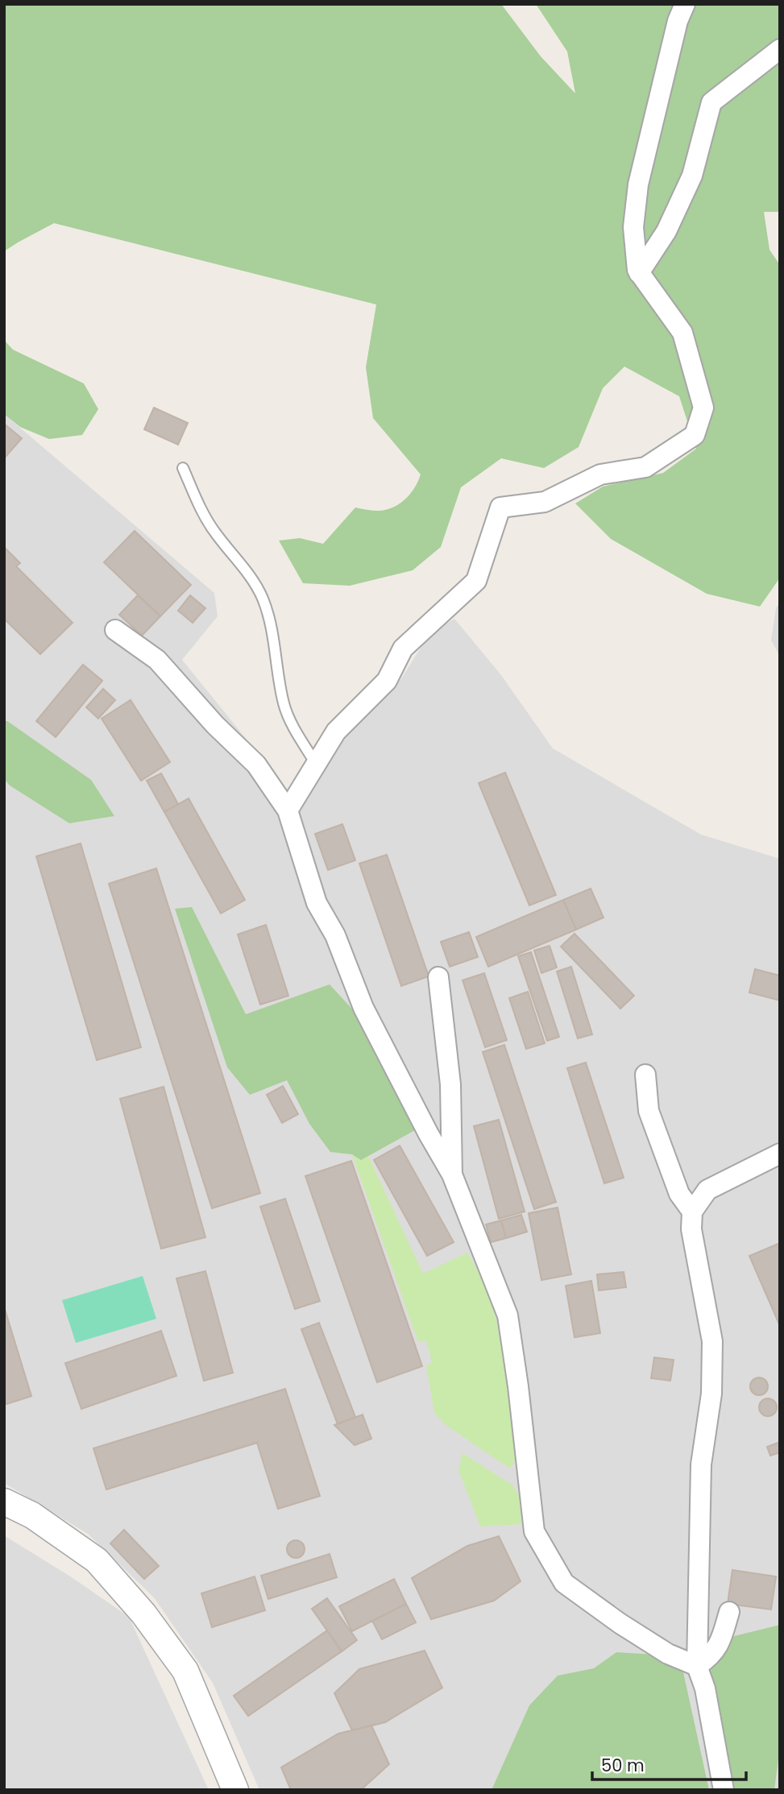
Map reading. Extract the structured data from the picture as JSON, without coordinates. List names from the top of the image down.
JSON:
{
  "scale_bar": "50 m"
}
